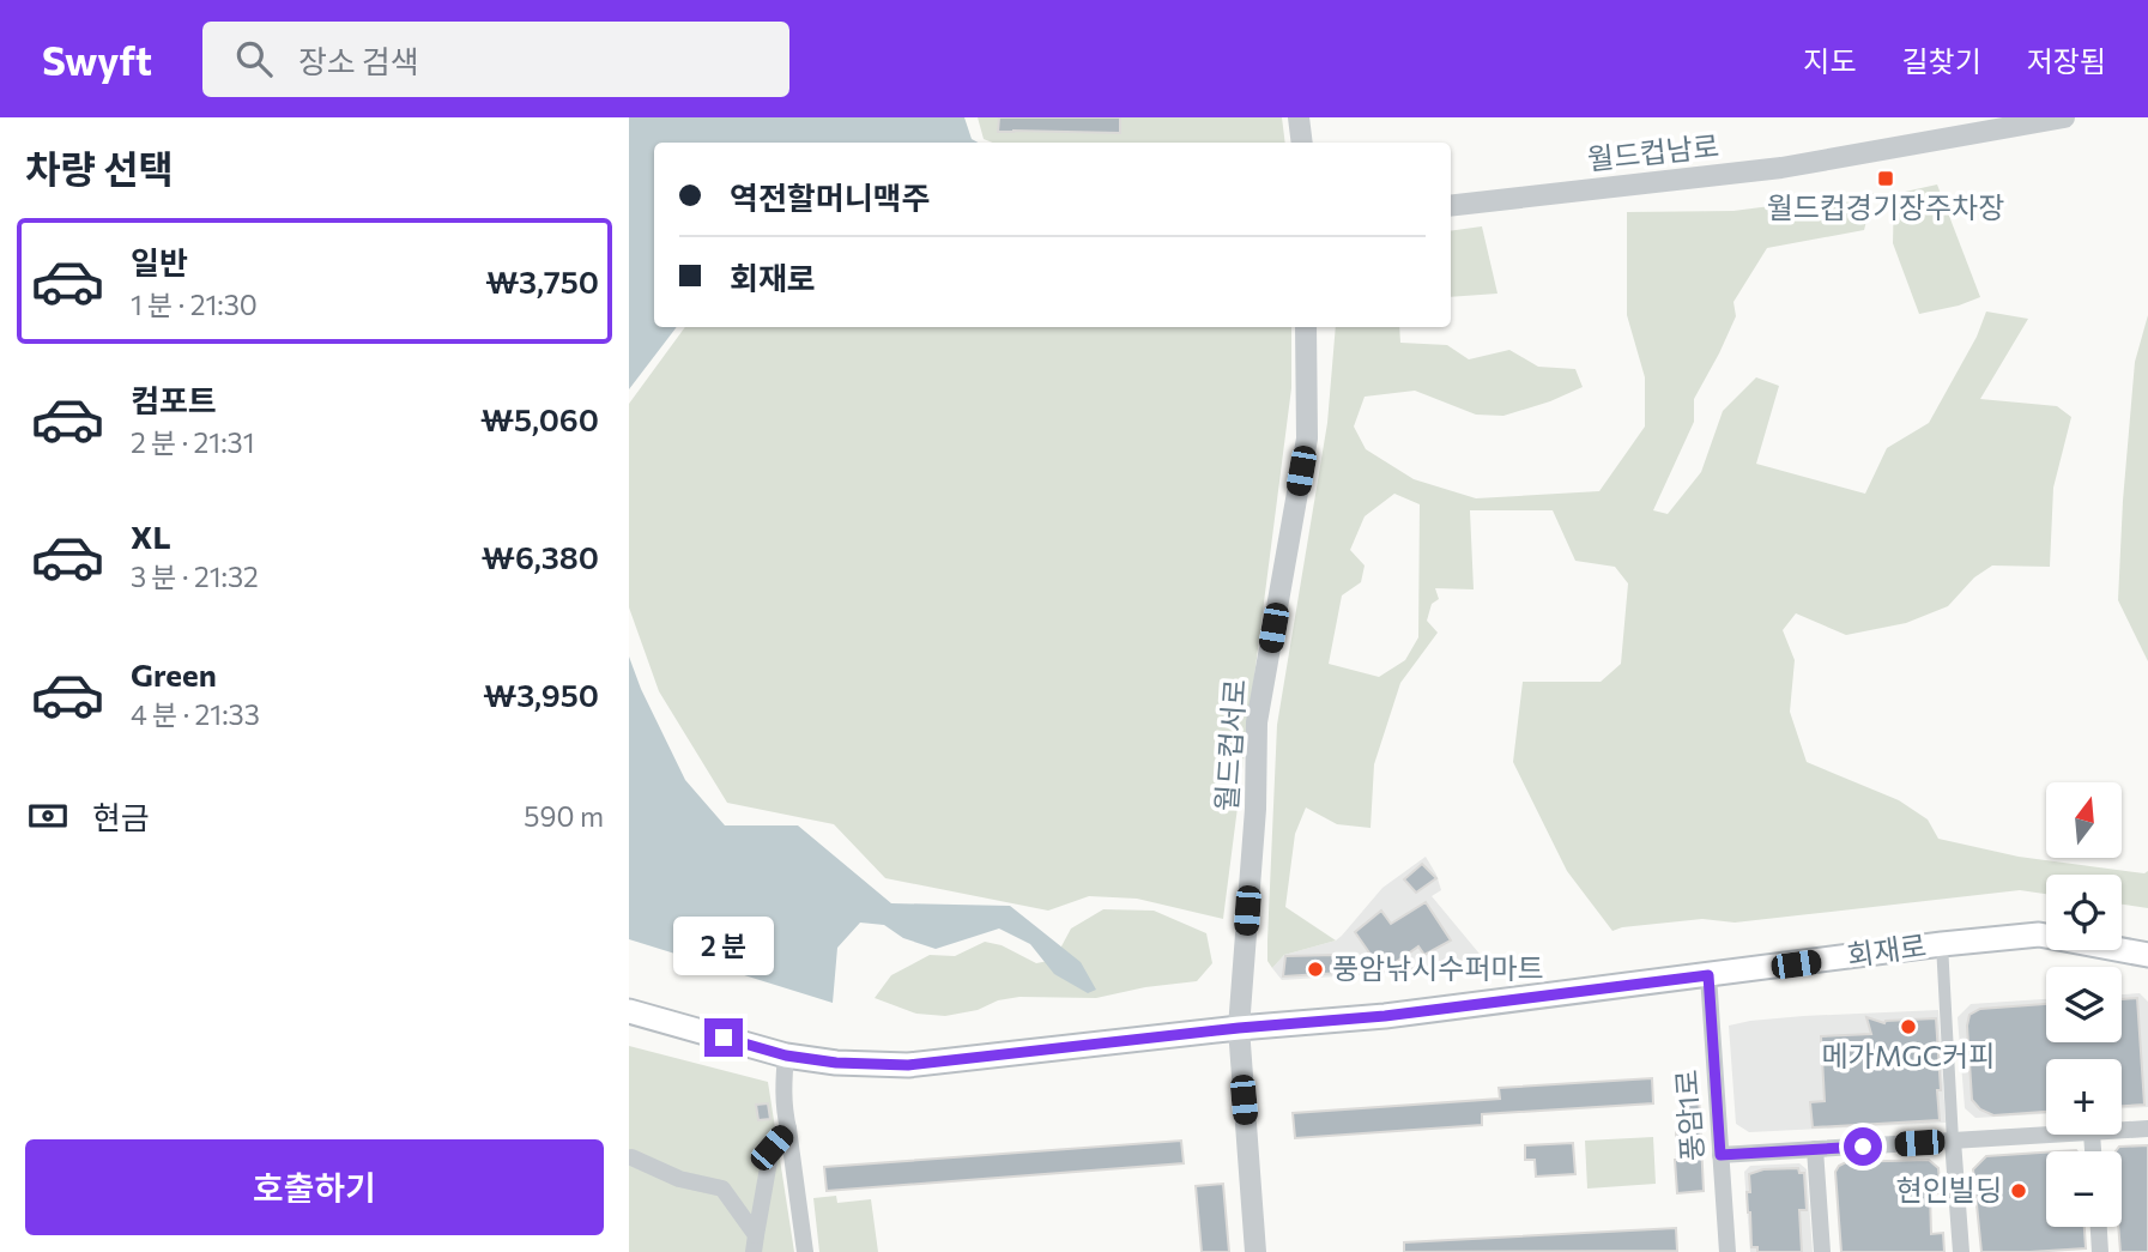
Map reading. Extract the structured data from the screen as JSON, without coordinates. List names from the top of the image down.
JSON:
{
  "streets": {
    "main road": ["회재로"],
    "street": ["월드컵남로", "월드컵서로", "풍암1로"]
  },
  "crossings": [
    ["월드컵서로", "회재로"],
    ["회재로", "풍암1로"]
  ],
  "places": {
    "transit": ["월드컵경기장주차장"],
    "other": ["풍암낚시수퍼마트", "메가MGC커피", "현인빌딩"]
  },
  "north": "top",
  "page": {
    "header": "Swyft",
    "search": "장소 검색",
    "nav": ["지도", "길찾기", "저장됨"],
    "heading": "차량 선택",
    "banner": ["역전할머니맥주", "회재로"],
    "list": [
      {
        "name": "일반",
        "note": "1 분 · 21:30",
        "value": "₩3,750"
      },
      {
        "name": "컴포트",
        "note": "2 분 · 21:31",
        "value": "₩5,060"
      },
      {
        "name": "XL",
        "note": "3 분 · 21:32",
        "value": "₩6,380"
      },
      {
        "name": "Green",
        "note": "4 분 · 21:33",
        "value": "₩3,950"
      }
    ],
    "pay": ["현금", "590 m"],
    "map_buttons": ["+", "−"],
    "bubble": "2 분",
    "buttons": "호출하기"
  }
}
